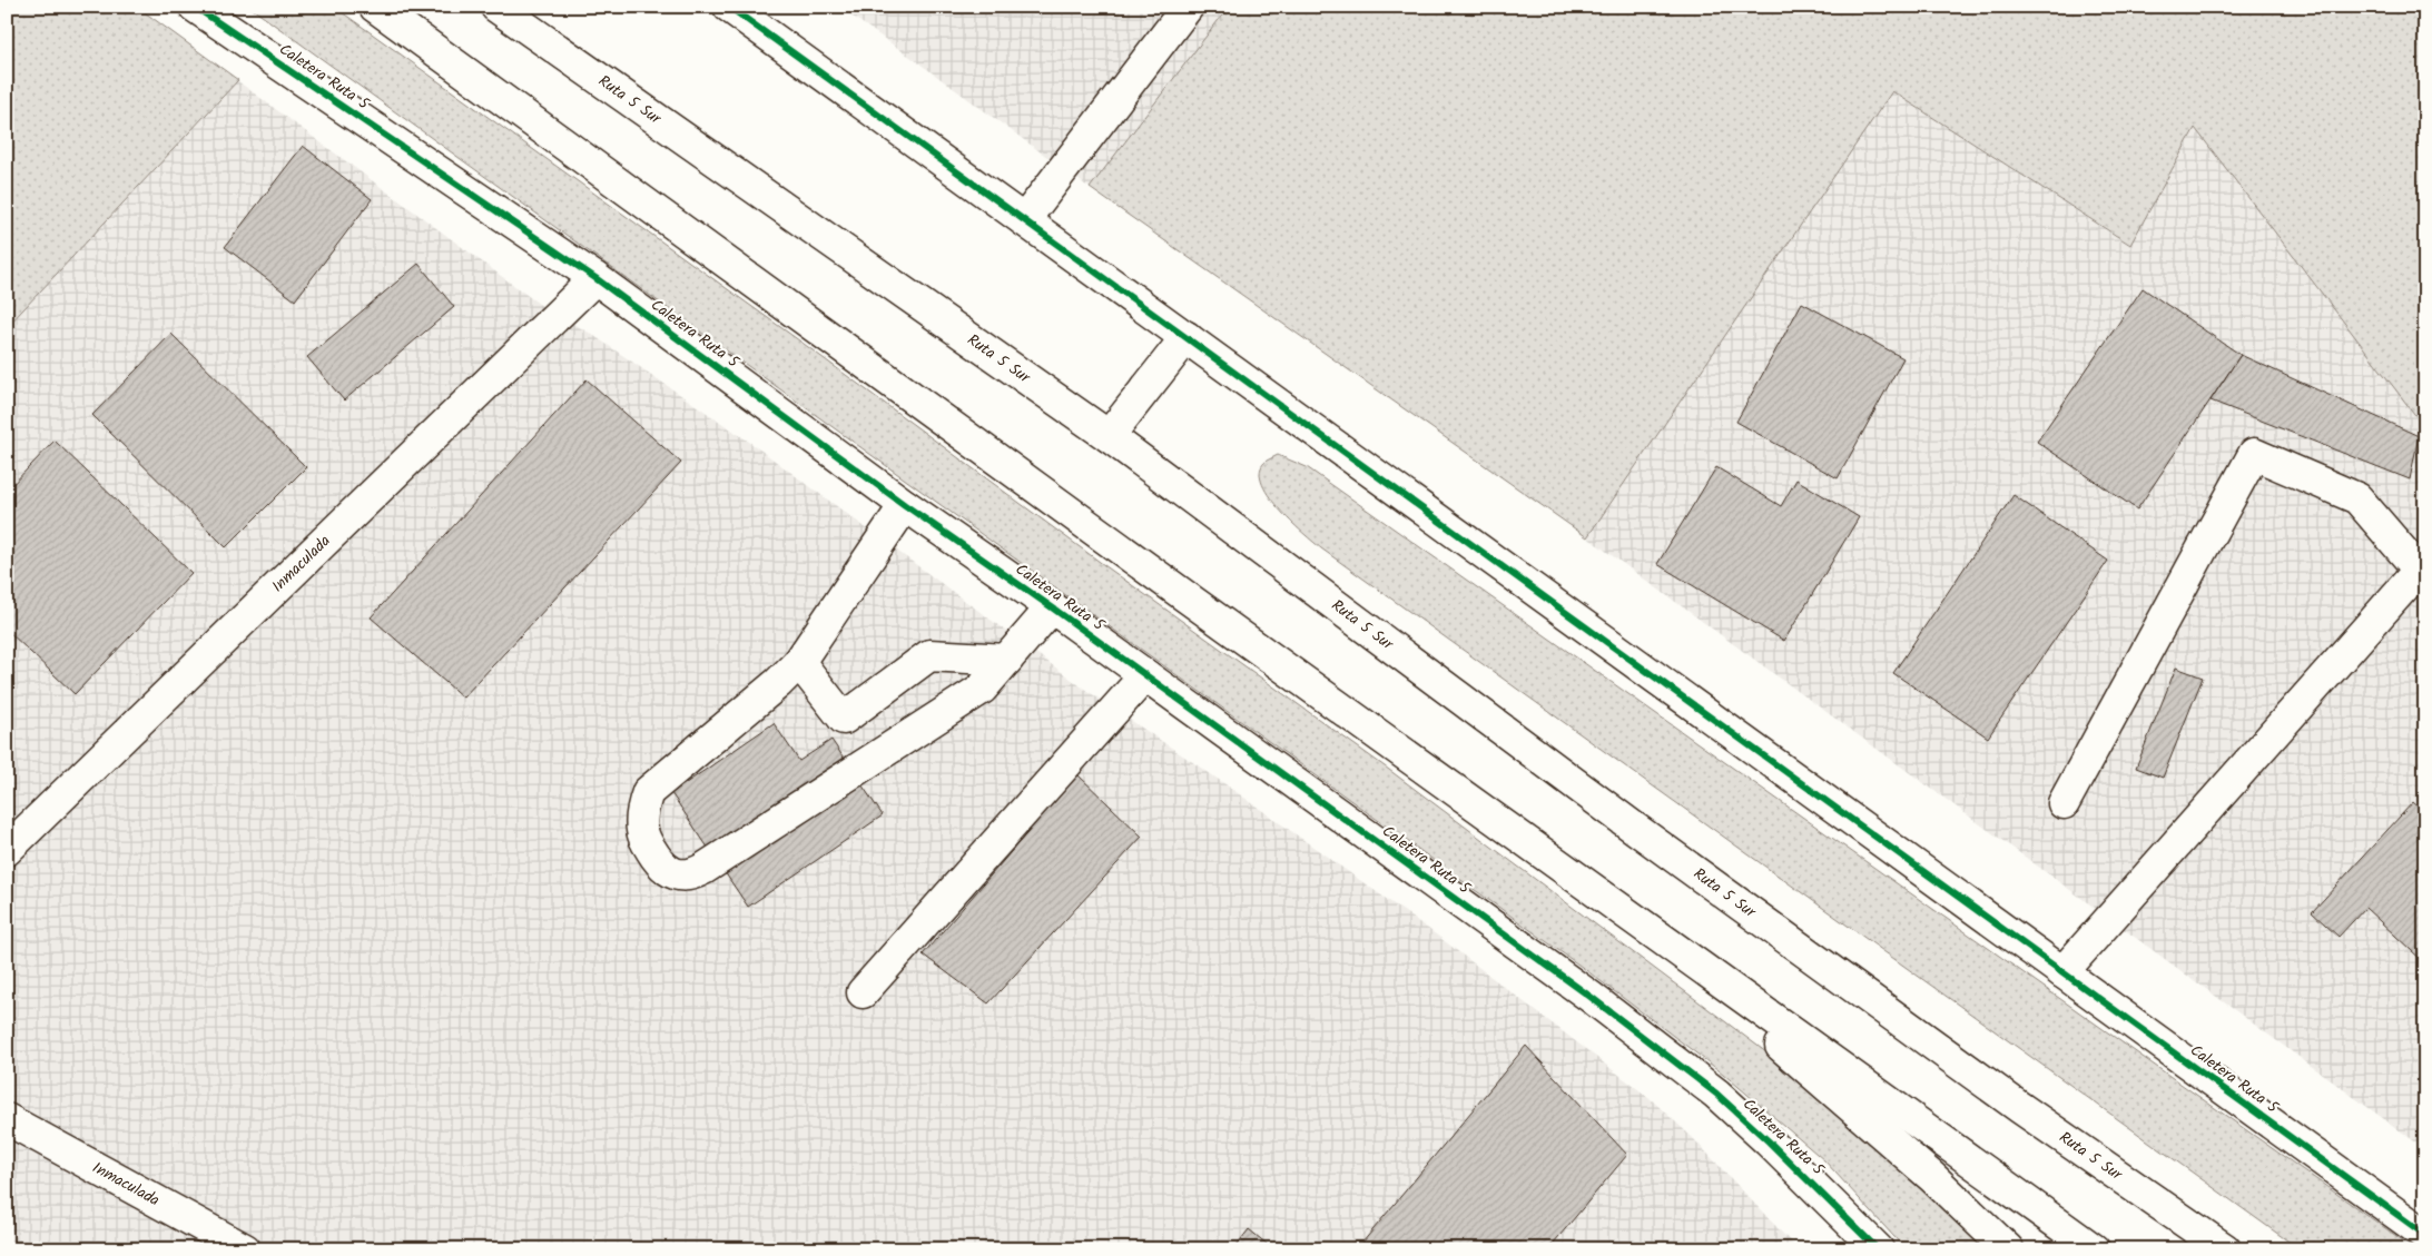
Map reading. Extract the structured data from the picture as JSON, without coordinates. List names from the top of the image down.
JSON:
{
  "streets": {
    "main road": ["Caletera Ruta 5", "Ruta 5 Sur", "Inmaculada"]
  },
  "crossings": [
    ["Caletera Ruta 5", "Inmaculada"]
  ]
}
